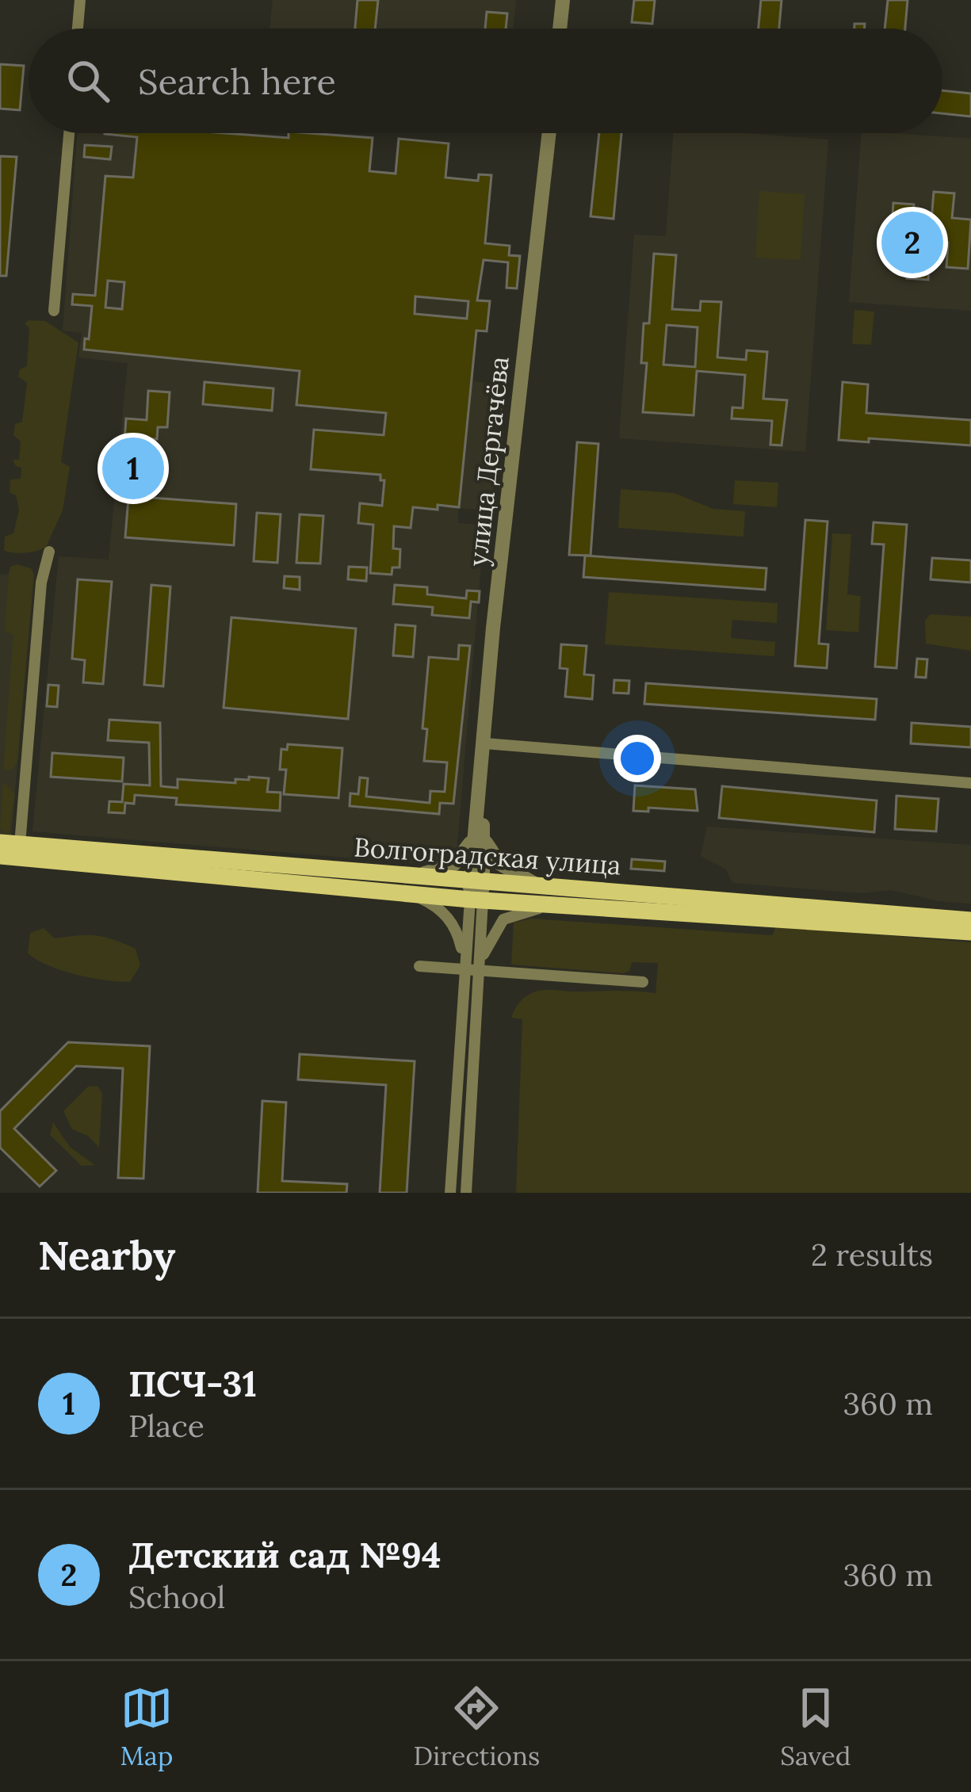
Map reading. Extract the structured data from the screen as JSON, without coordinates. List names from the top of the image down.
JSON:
{
  "streets": {
    "main road": ["Волгоградская улица"],
    "street": ["улица Дергачёва"]
  },
  "crossings": [
    ["улица Дергачёва", "Волгоградская улица"]
  ],
  "page": {
    "search": "Search here",
    "pins": ["2", "1"],
    "heading": ["Nearby", "2 results"],
    "list": [
      {
        "mark": "1",
        "name": "ПСЧ-31",
        "note": "Place",
        "value": "360 m"
      },
      {
        "mark": "2",
        "name": "Детский сад №94",
        "note": "School",
        "value": "360 m"
      }
    ],
    "nav": ["Map", "Directions", "Saved"]
  }
}
